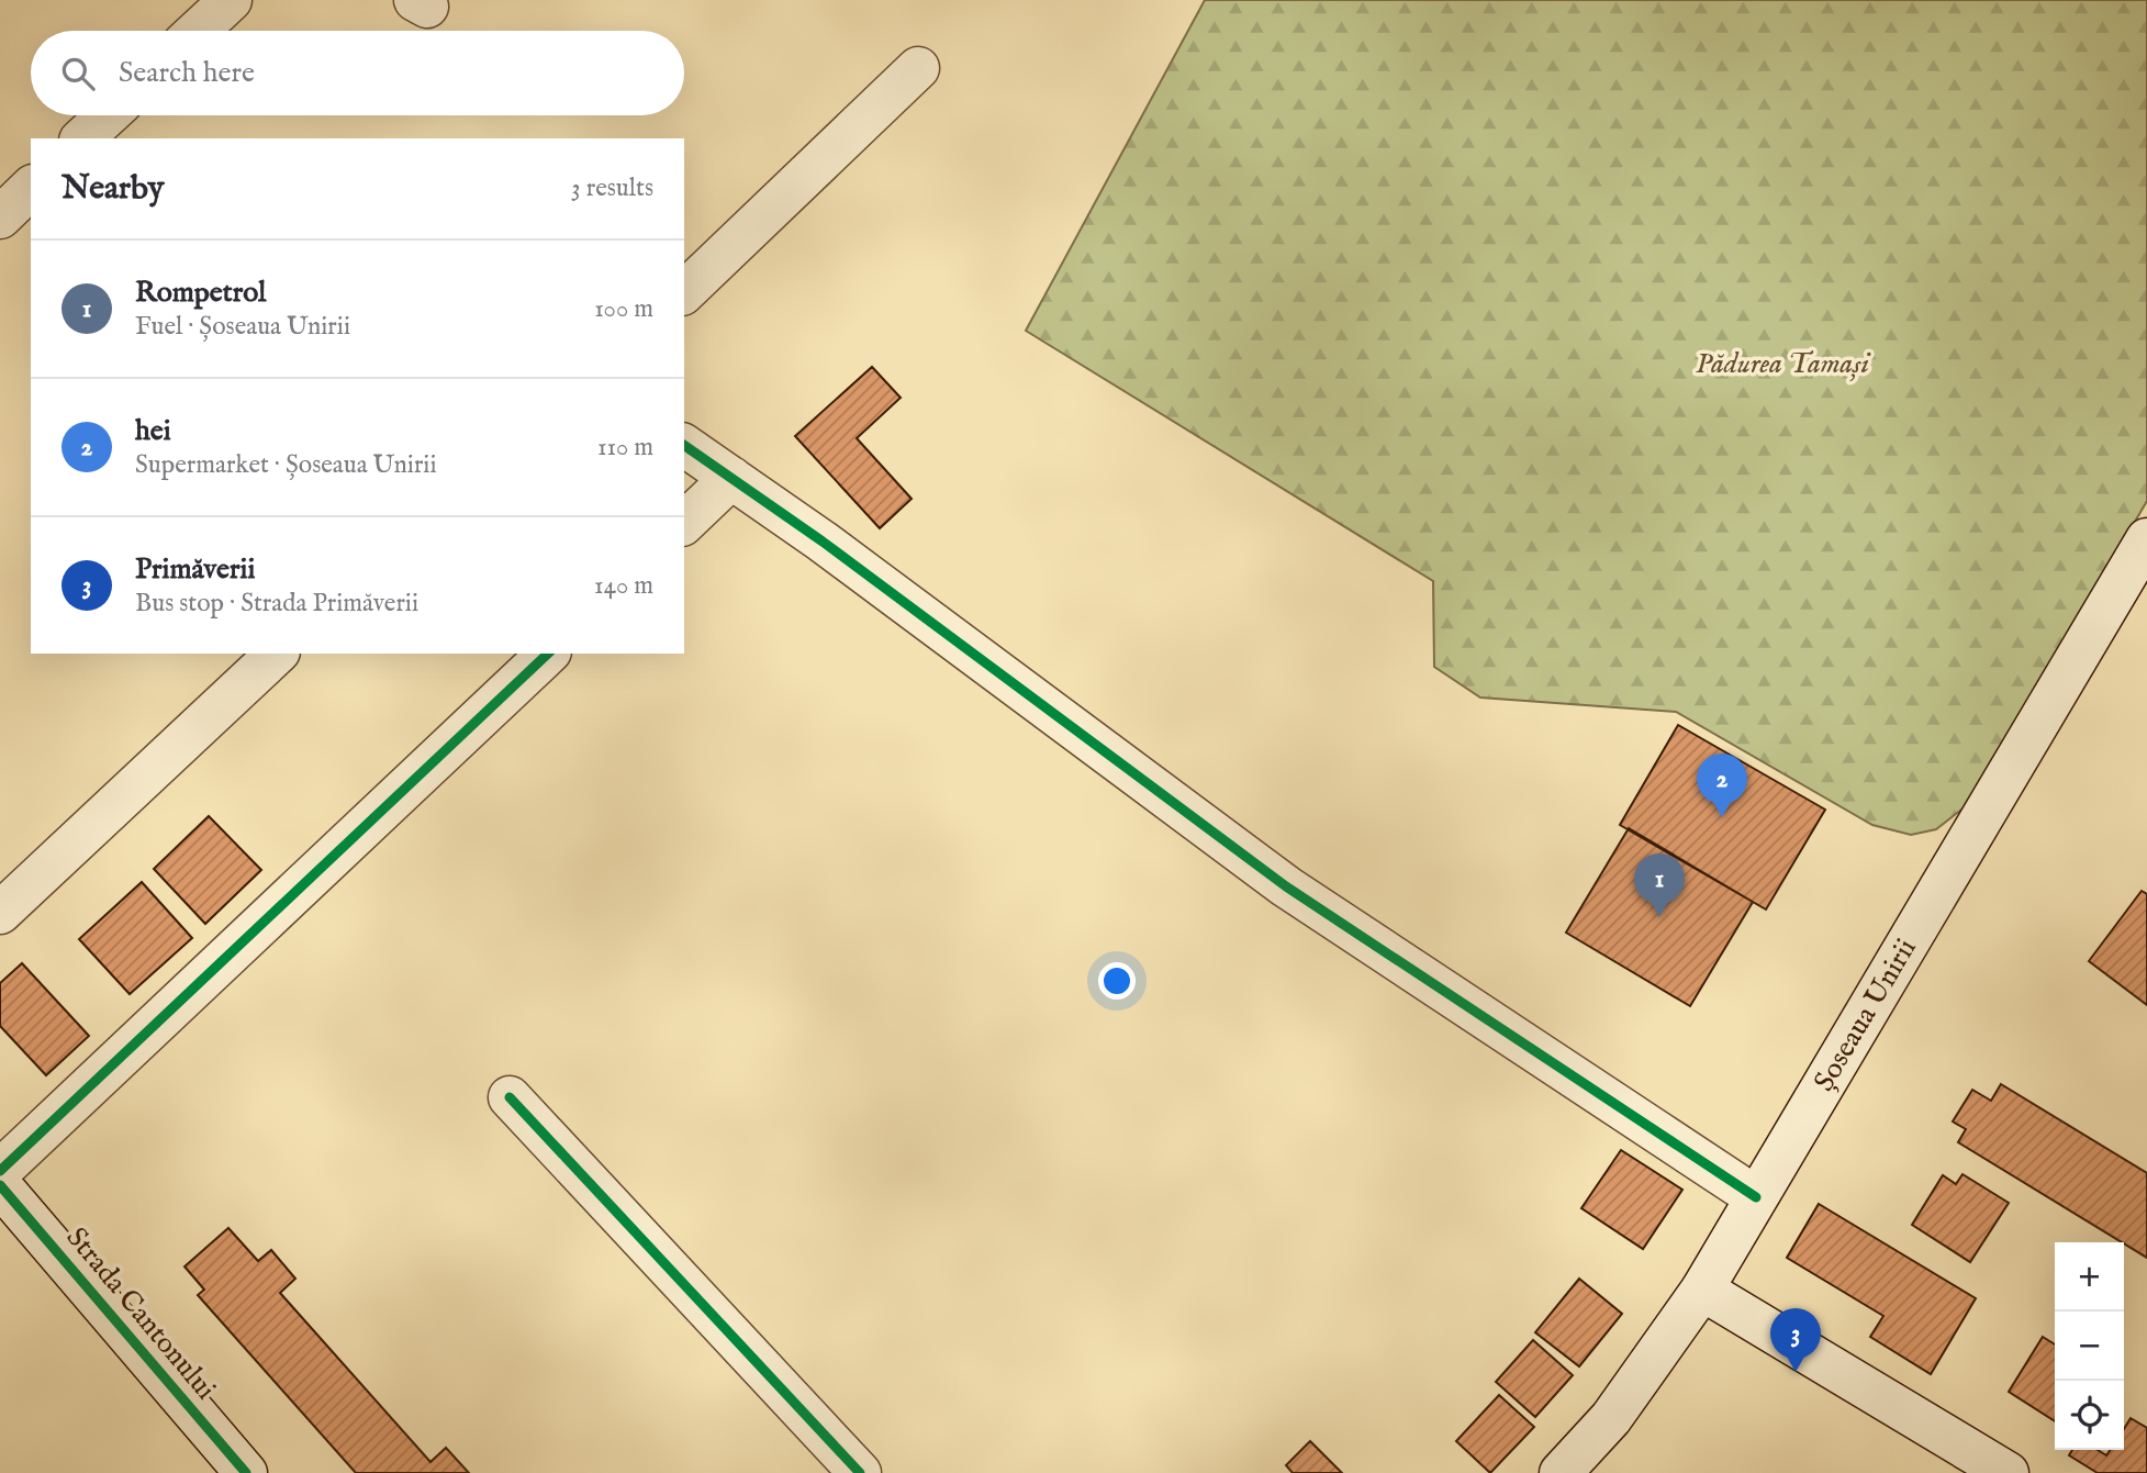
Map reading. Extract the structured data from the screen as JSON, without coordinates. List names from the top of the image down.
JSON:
{
  "streets": {
    "street": ["Șoseaua Unirii", "Strada Cantonului"]
  },
  "parks": ["Pădurea Tamași"],
  "page": {
    "search": "Search here",
    "heading": ["Nearby", "3 results"],
    "list": [
      {
        "mark": "1",
        "name": "Rompetrol",
        "note": "Fuel · Șoseaua Unirii",
        "value": "100 m"
      },
      {
        "mark": "2",
        "name": "hei",
        "note": "Supermarket · Șoseaua Unirii",
        "value": "110 m"
      },
      {
        "mark": "3",
        "name": "Primăverii",
        "note": "Bus stop · Strada Primăverii",
        "value": "140 m"
      }
    ],
    "pins": ["2", "1", "3"],
    "map_buttons": ["+", "−"]
  }
}
